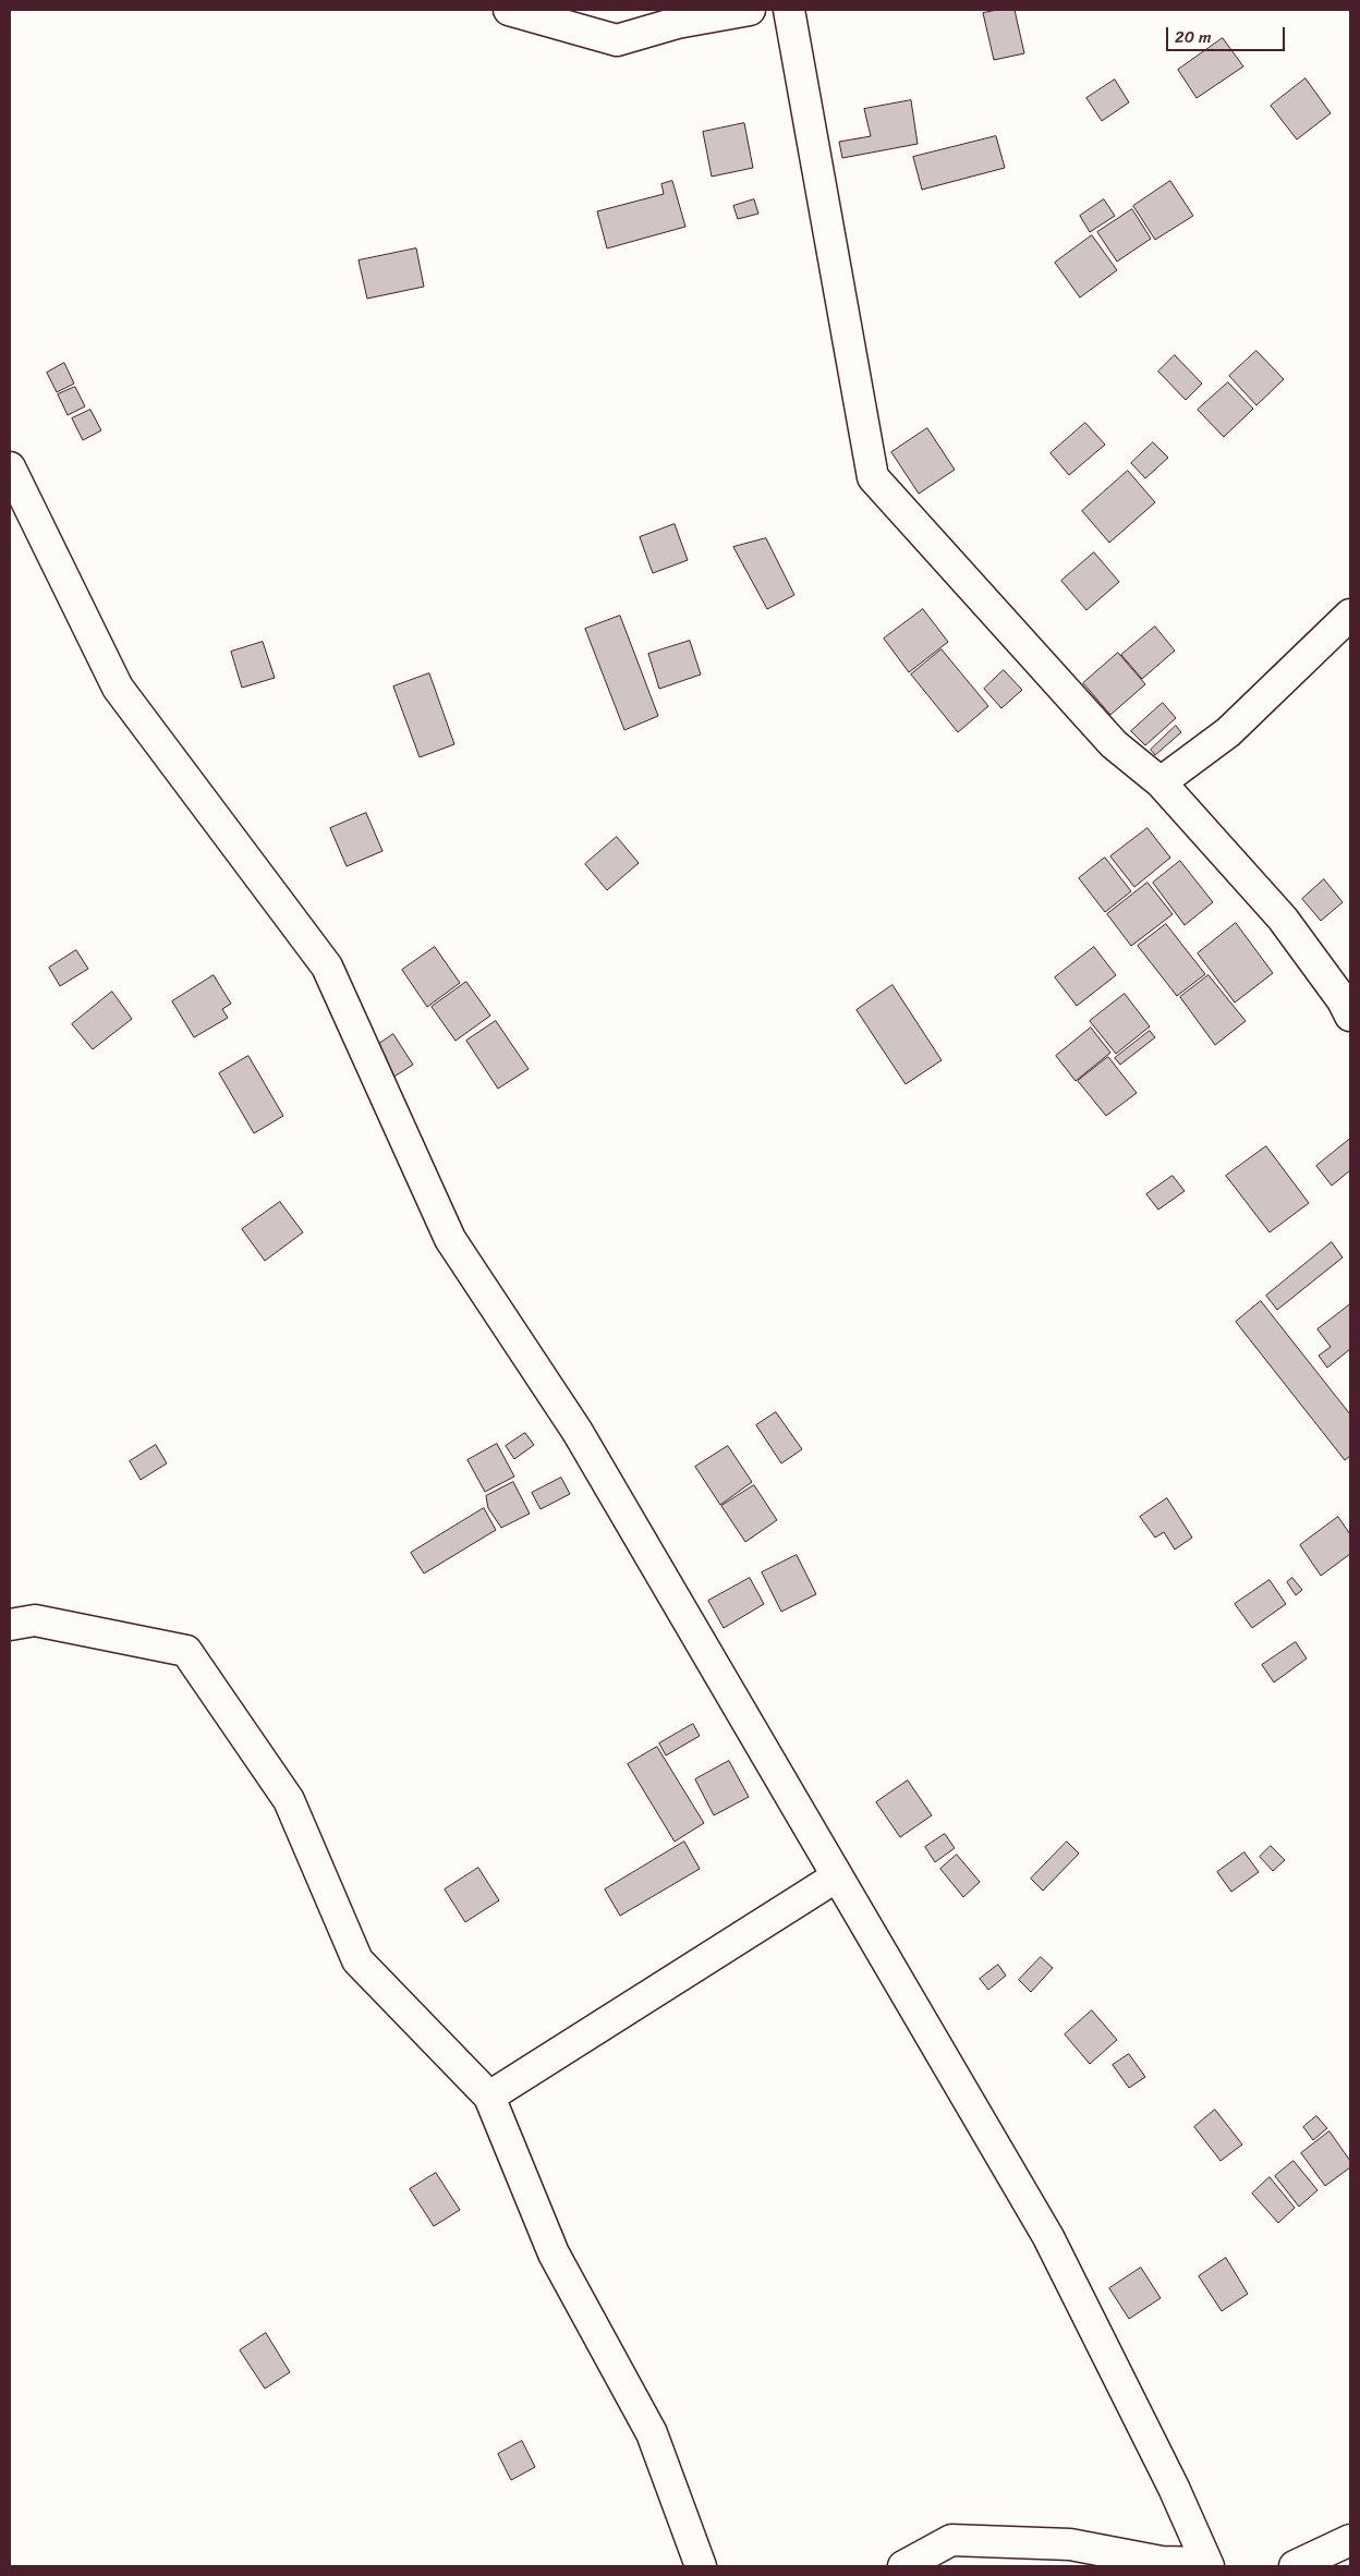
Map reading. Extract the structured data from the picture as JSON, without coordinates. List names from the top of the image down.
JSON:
{
  "scale_bar": "20 m"
}
